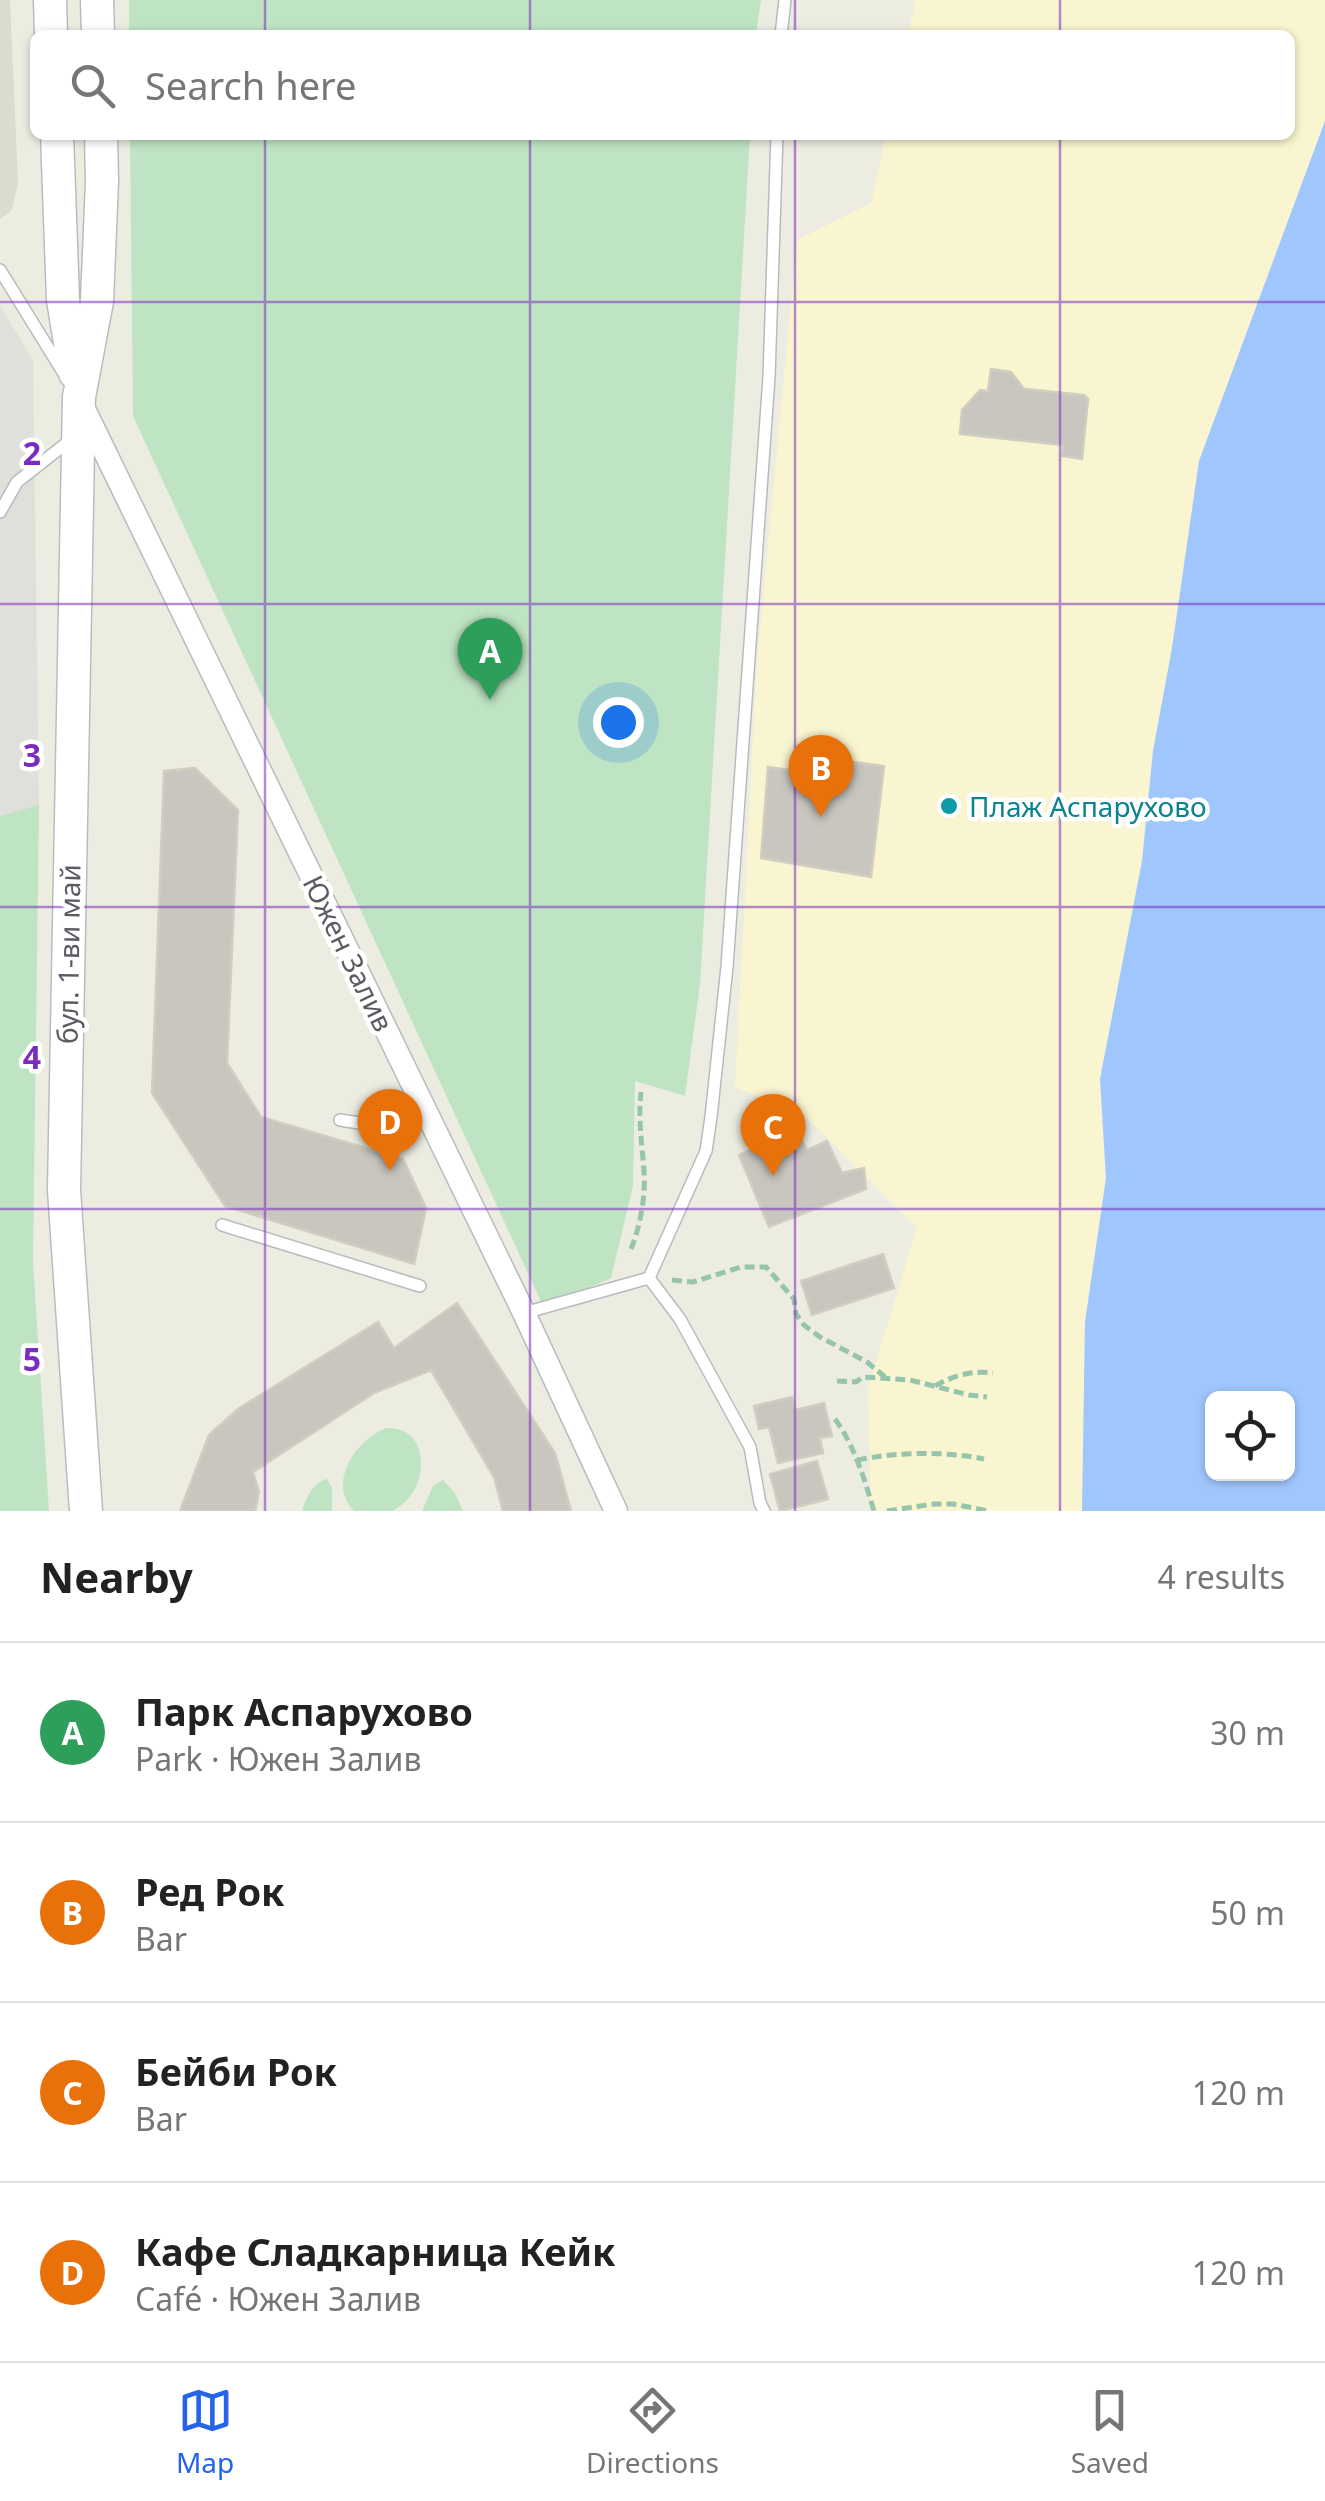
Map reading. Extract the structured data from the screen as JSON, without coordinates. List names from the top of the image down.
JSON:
{
  "streets": {
    "main road": ["бул. 1-ви май"],
    "street": ["Южен Залив"]
  },
  "crossings": [
    ["Южен Залив", "бул. 1-ви май"]
  ],
  "places": ["Плаж Аспарухово"],
  "page": {
    "search": "Search here",
    "pins": [
      "A",
      "B",
      "D",
      "C"
    ],
    "heading": ["Nearby", "4 results"],
    "list": [
      {
        "mark": "A",
        "name": "Парк Аспарухово",
        "note": "Park · Южен Залив",
        "value": "30 m"
      },
      {
        "mark": "B",
        "name": "Ред Рок",
        "note": "Bar",
        "value": "50 m"
      },
      {
        "mark": "C",
        "name": "Бейби Рок",
        "note": "Bar",
        "value": "120 m"
      },
      {
        "mark": "D",
        "name": "Кафе Сладкарница Кейк",
        "note": "Café · Южен Залив",
        "value": "120 m"
      }
    ],
    "nav": ["Map", "Directions", "Saved"]
  },
  "grid": {
    "rows": [
      "2",
      "3",
      "4",
      "5"
    ]
  }
}
